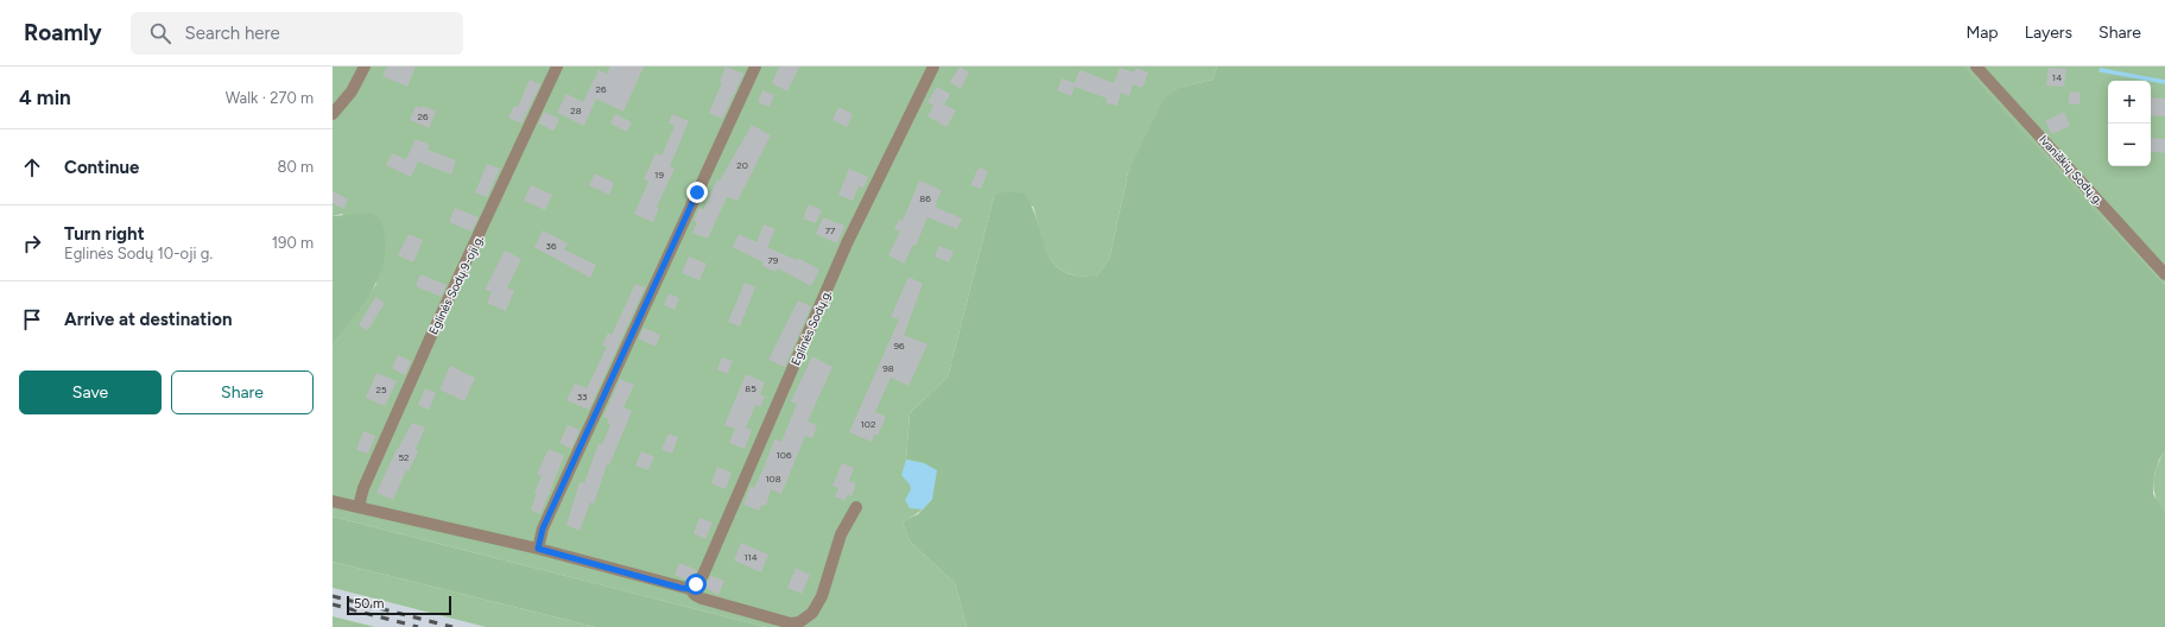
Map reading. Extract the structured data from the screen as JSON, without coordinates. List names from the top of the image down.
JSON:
{
  "streets": {
    "street": ["Ivaniškių Sodų g.", "Eglinės Sodų 9-oji g.", "Eglinės Sodų g."]
  },
  "house_numbers": [
    "14",
    "26",
    "28",
    "26",
    "20",
    "19",
    "86",
    "77",
    "36",
    "79",
    "96",
    "98",
    "85",
    "25",
    "33",
    "102",
    "106",
    "52",
    "108",
    "114"
  ],
  "scale_bar": "50 m",
  "page": {
    "header": "Roamly",
    "search": "Search here",
    "nav": ["Map", "Layers", "Share"],
    "heading": ["4 min", "Walk · 270 m"],
    "map_buttons": ["+", "−"],
    "list": [
      ["Continue", "80 m"],
      ["Turn right", "Eglinės Sodų 10-oji g.", "190 m"],
      "Arrive at destination"
    ],
    "buttons": ["Save", "Share"],
    "scale": "50 m"
  }
}
